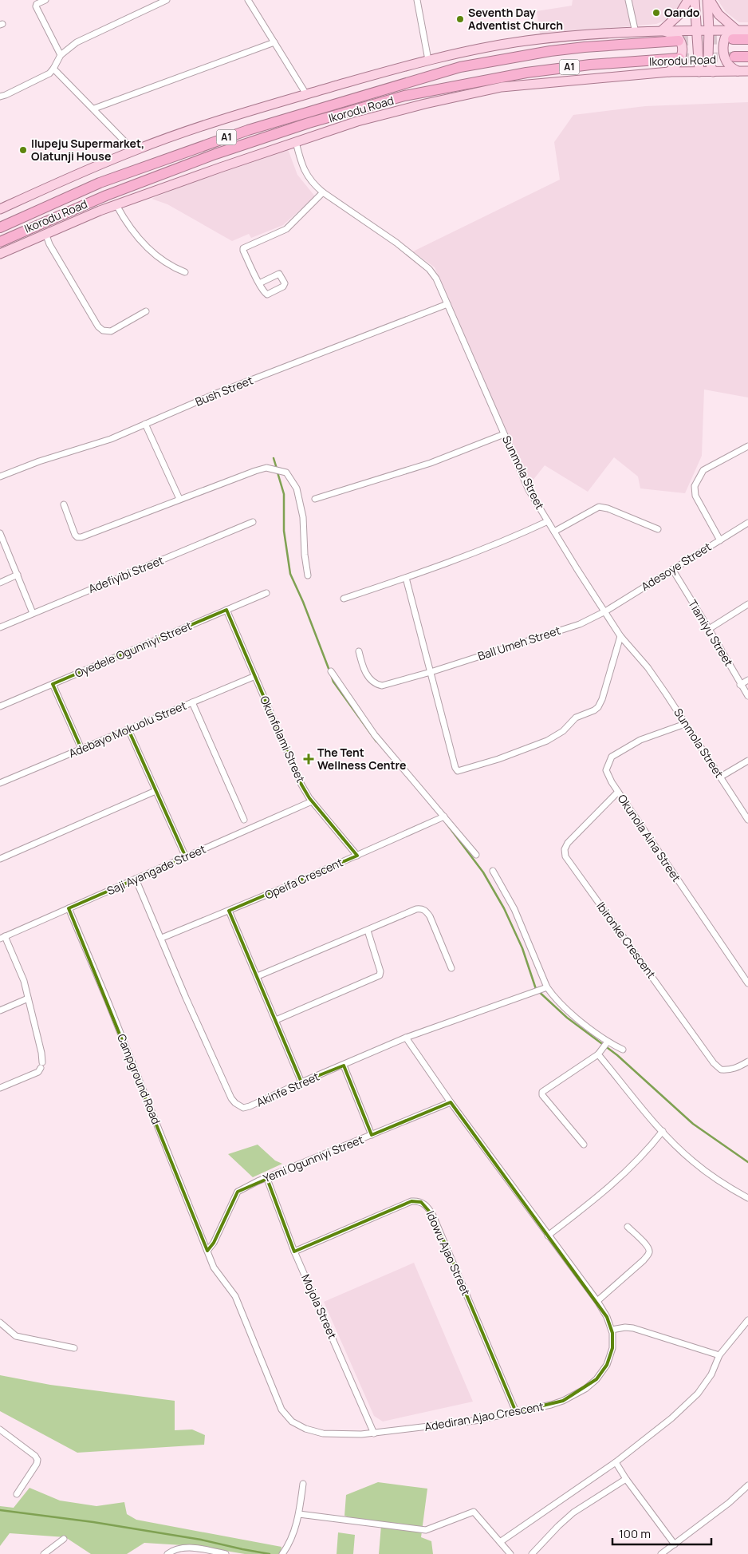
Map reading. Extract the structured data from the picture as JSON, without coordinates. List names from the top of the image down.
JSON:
{
  "streets": {
    "highway": ["Ikorodu Road", "A1"],
    "street": [
      "Bush Street",
      "Sunmola Street",
      "Adesoye Street",
      "Adefiyibi Street",
      "Tiamiyu Street",
      "Ball Umeh Street",
      "Oyedele Ogunniyi Street",
      "Adebayo Mokuolu Street",
      "Okunfolami Street",
      "Okunola Aina Street",
      "Saji Ayangade Street",
      "Opeifa Crescent",
      "Ibironke Crescent",
      "Campground Road",
      "Akinfe Street",
      "Yemi Ogunniyi Street",
      "Idowu Ajao Street",
      "Mojola Street",
      "Adediran Ajao Crescent"
    ]
  },
  "crossings": [
    ["Ikorodu Road", "Sunmola Street"],
    ["Bush Street", "Sunmola Street"],
    ["Sunmola Street", "Adesoye Street"],
    ["Sunmola Street", "Ball Umeh Street"],
    ["Sunmola Street", "Okunola Aina Street"],
    ["Adesoye Street", "Tiamiyu Street"],
    ["Adesoye Street", "Ball Umeh Street"],
    ["Oyedele Ogunniyi Street", "Okunfolami Street"],
    ["Adebayo Mokuolu Street", "Okunfolami Street"],
    ["Okunfolami Street", "Saji Ayangade Street"],
    ["Okunfolami Street", "Opeifa Crescent"],
    ["Okunola Aina Street", "Ibironke Crescent"],
    ["Saji Ayangade Street", "Campground Road"],
    ["Saji Ayangade Street", "Akinfe Street"],
    ["Opeifa Crescent", "Akinfe Street"],
    ["Campground Road", "Yemi Ogunniyi Street"],
    ["Campground Road", "Adediran Ajao Crescent"],
    ["Akinfe Street", "Adediran Ajao Crescent"],
    ["Yemi Ogunniyi Street", "Mojola Street"],
    ["Yemi Ogunniyi Street", "Adediran Ajao Crescent"],
    ["Idowu Ajao Street", "Mojola Street"],
    ["Idowu Ajao Street", "Adediran Ajao Crescent"],
    ["Mojola Street", "Adediran Ajao Crescent"]
  ],
  "places": {
    "other": ["Oando", "Seventh Day Adventist Church", "Ilupeju Supermarket, Olatunji House"],
    "health": ["The Tent Wellness Centre"]
  },
  "scale_bar": "100 m"
}
